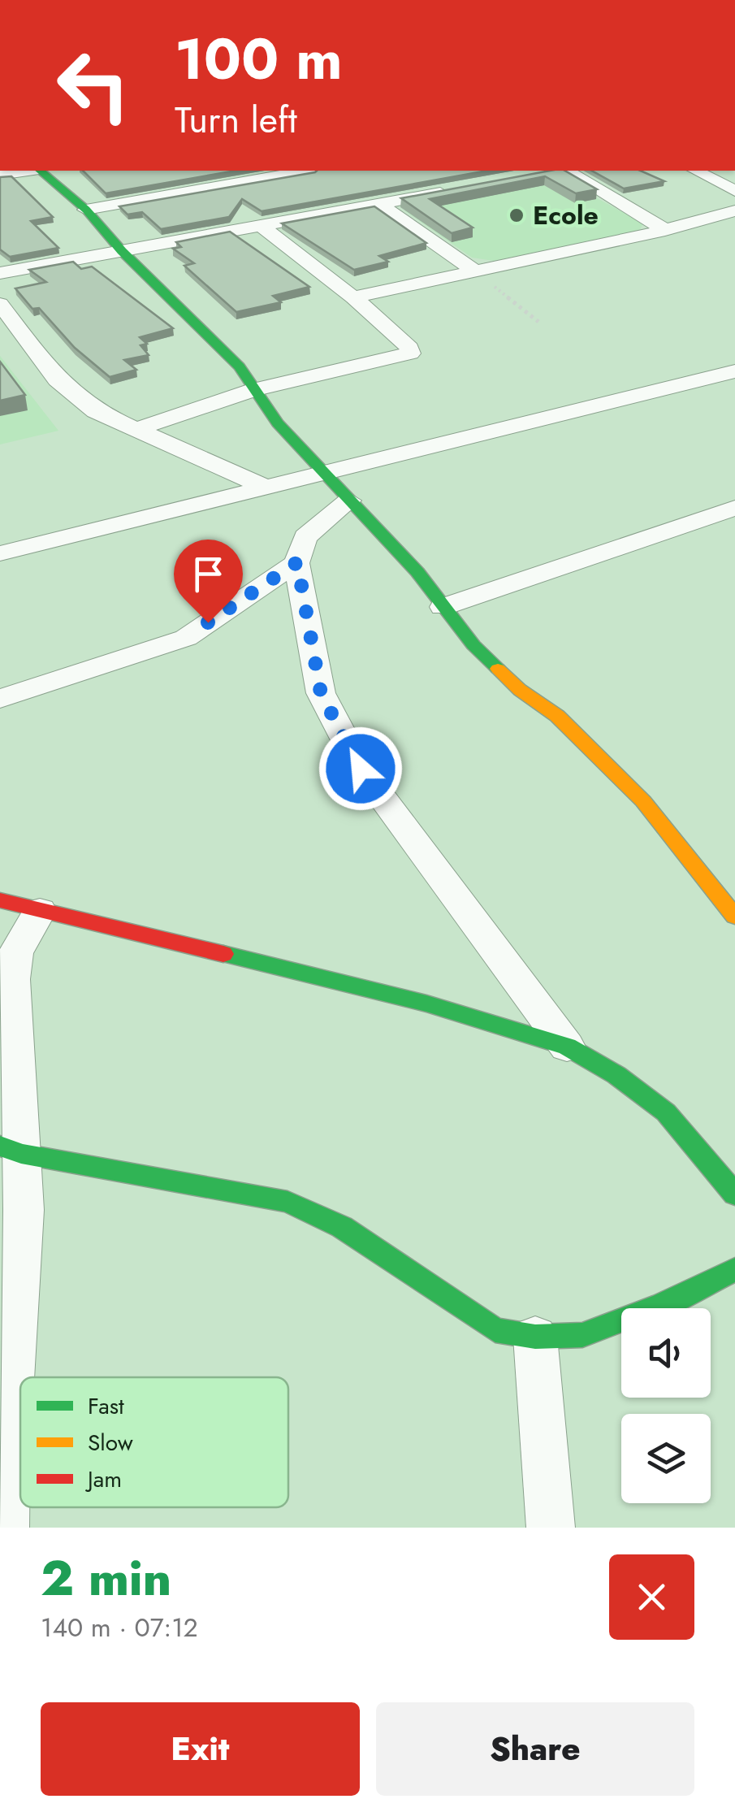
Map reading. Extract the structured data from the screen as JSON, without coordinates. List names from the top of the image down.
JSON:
{
  "places": ["Ecole"],
  "legend": ["Fast", "Slow", "Jam"],
  "page": {
    "turn": ["100 m", "Turn left"],
    "heading": ["2 min", "140 m · 07:12"],
    "buttons": ["Exit", "Share"]
  }
}
